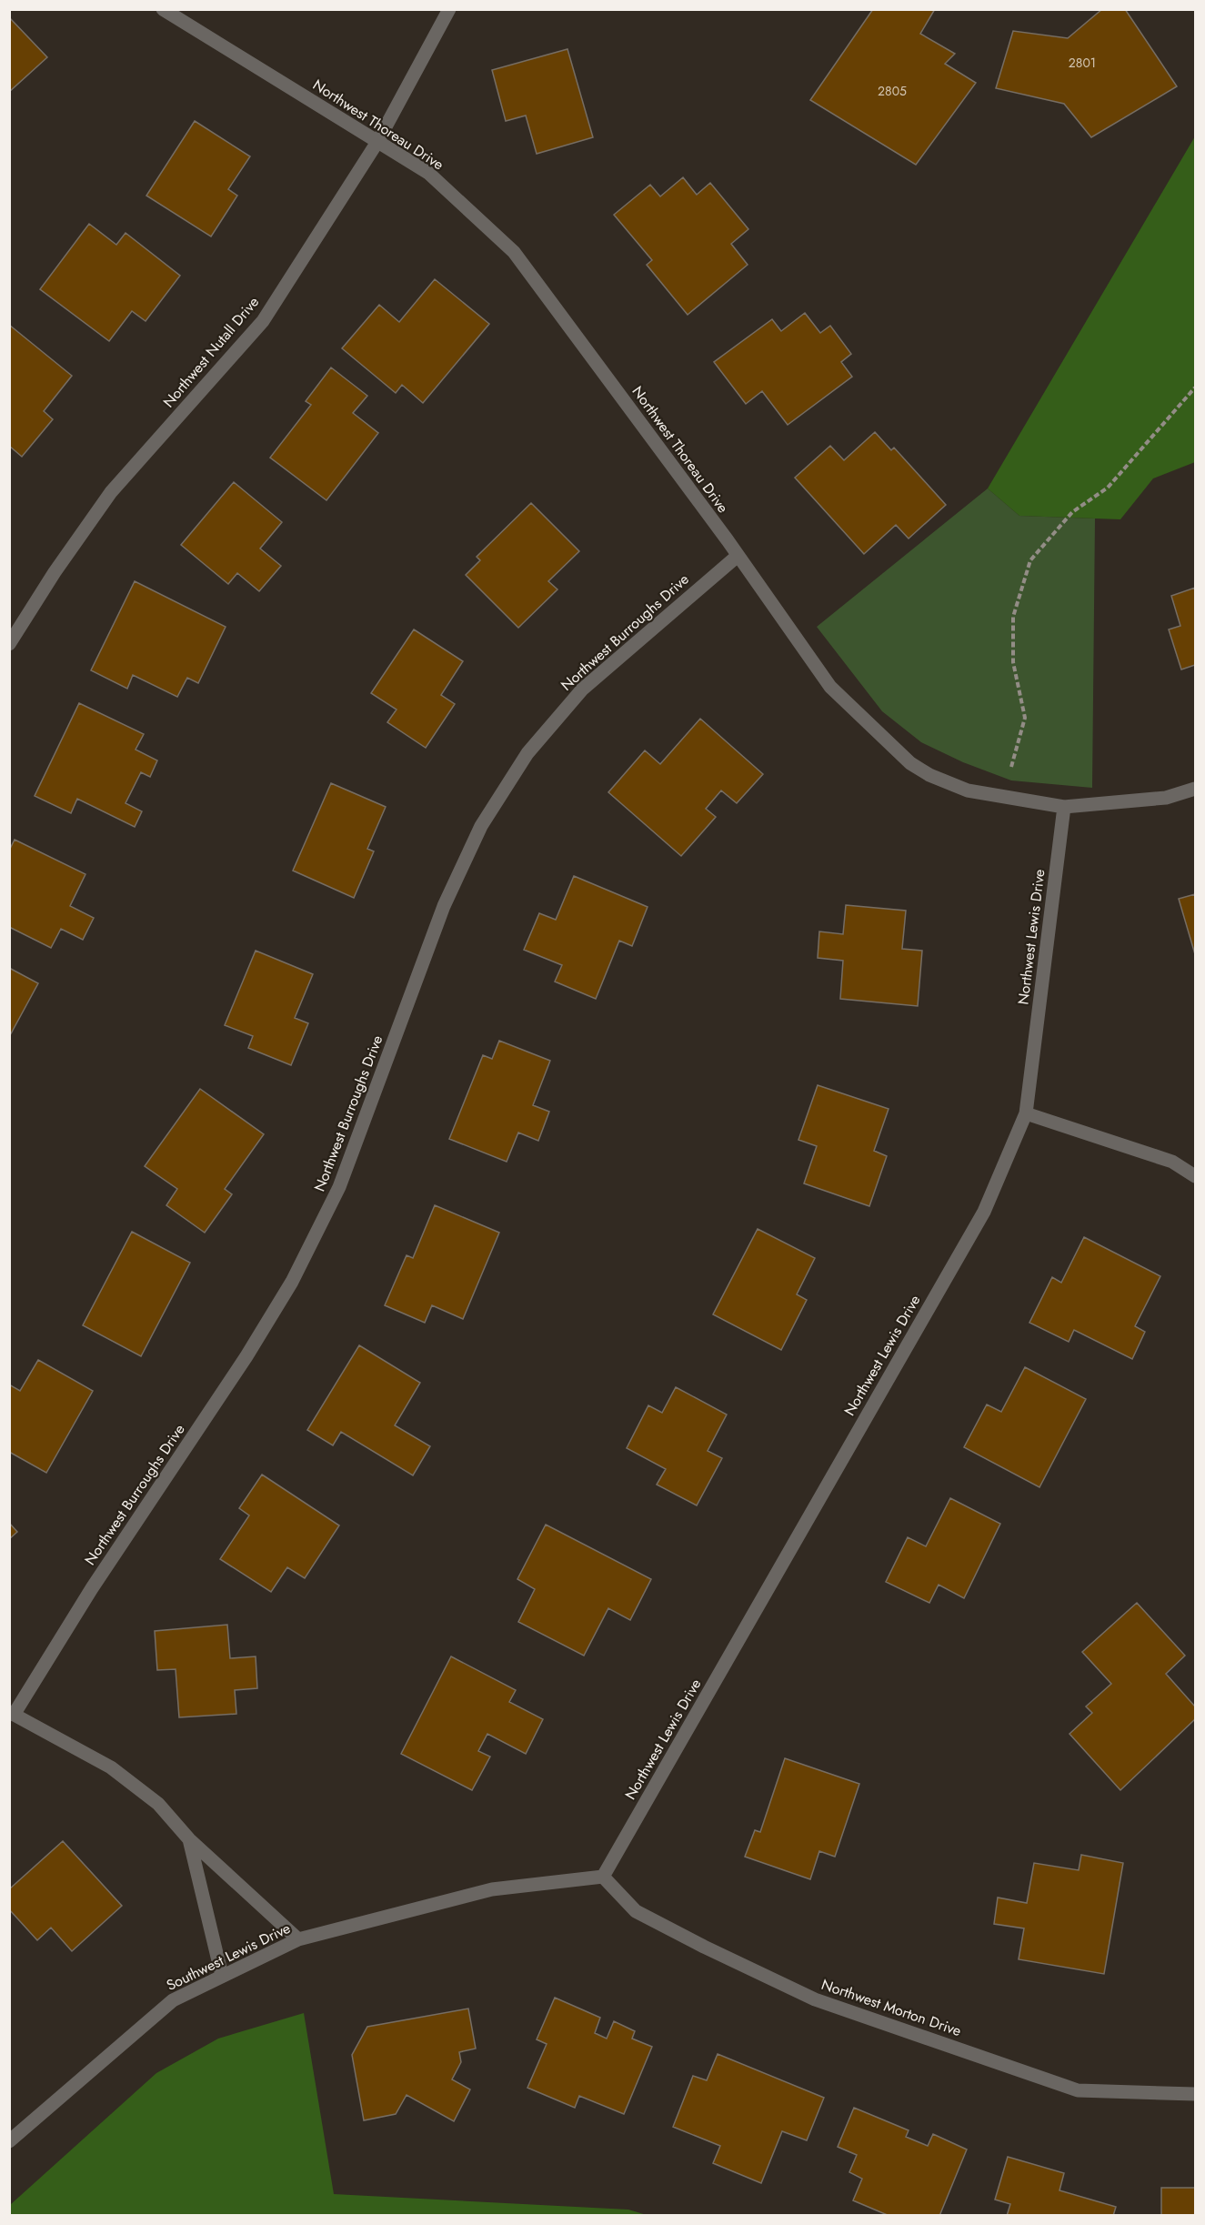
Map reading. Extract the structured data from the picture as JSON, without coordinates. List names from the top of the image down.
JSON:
{
  "streets": {
    "street": [
      "Northwest Thoreau Drive",
      "Northwest Nutall Drive",
      "Northwest Burroughs Drive",
      "Northwest Lewis Drive",
      "Southwest Lewis Drive",
      "Northwest Morton Drive"
    ]
  },
  "crossings": [
    ["Northwest Thoreau Drive", "Northwest Nutall Drive"],
    ["Northwest Thoreau Drive", "Northwest Burroughs Drive"],
    ["Northwest Thoreau Drive", "Northwest Lewis Drive"],
    ["Northwest Lewis Drive", "Southwest Lewis Drive"],
    ["Northwest Lewis Drive", "Northwest Morton Drive"],
    ["Southwest Lewis Drive", "Northwest Morton Drive"]
  ],
  "house_numbers": ["2801", "2805"]
}
